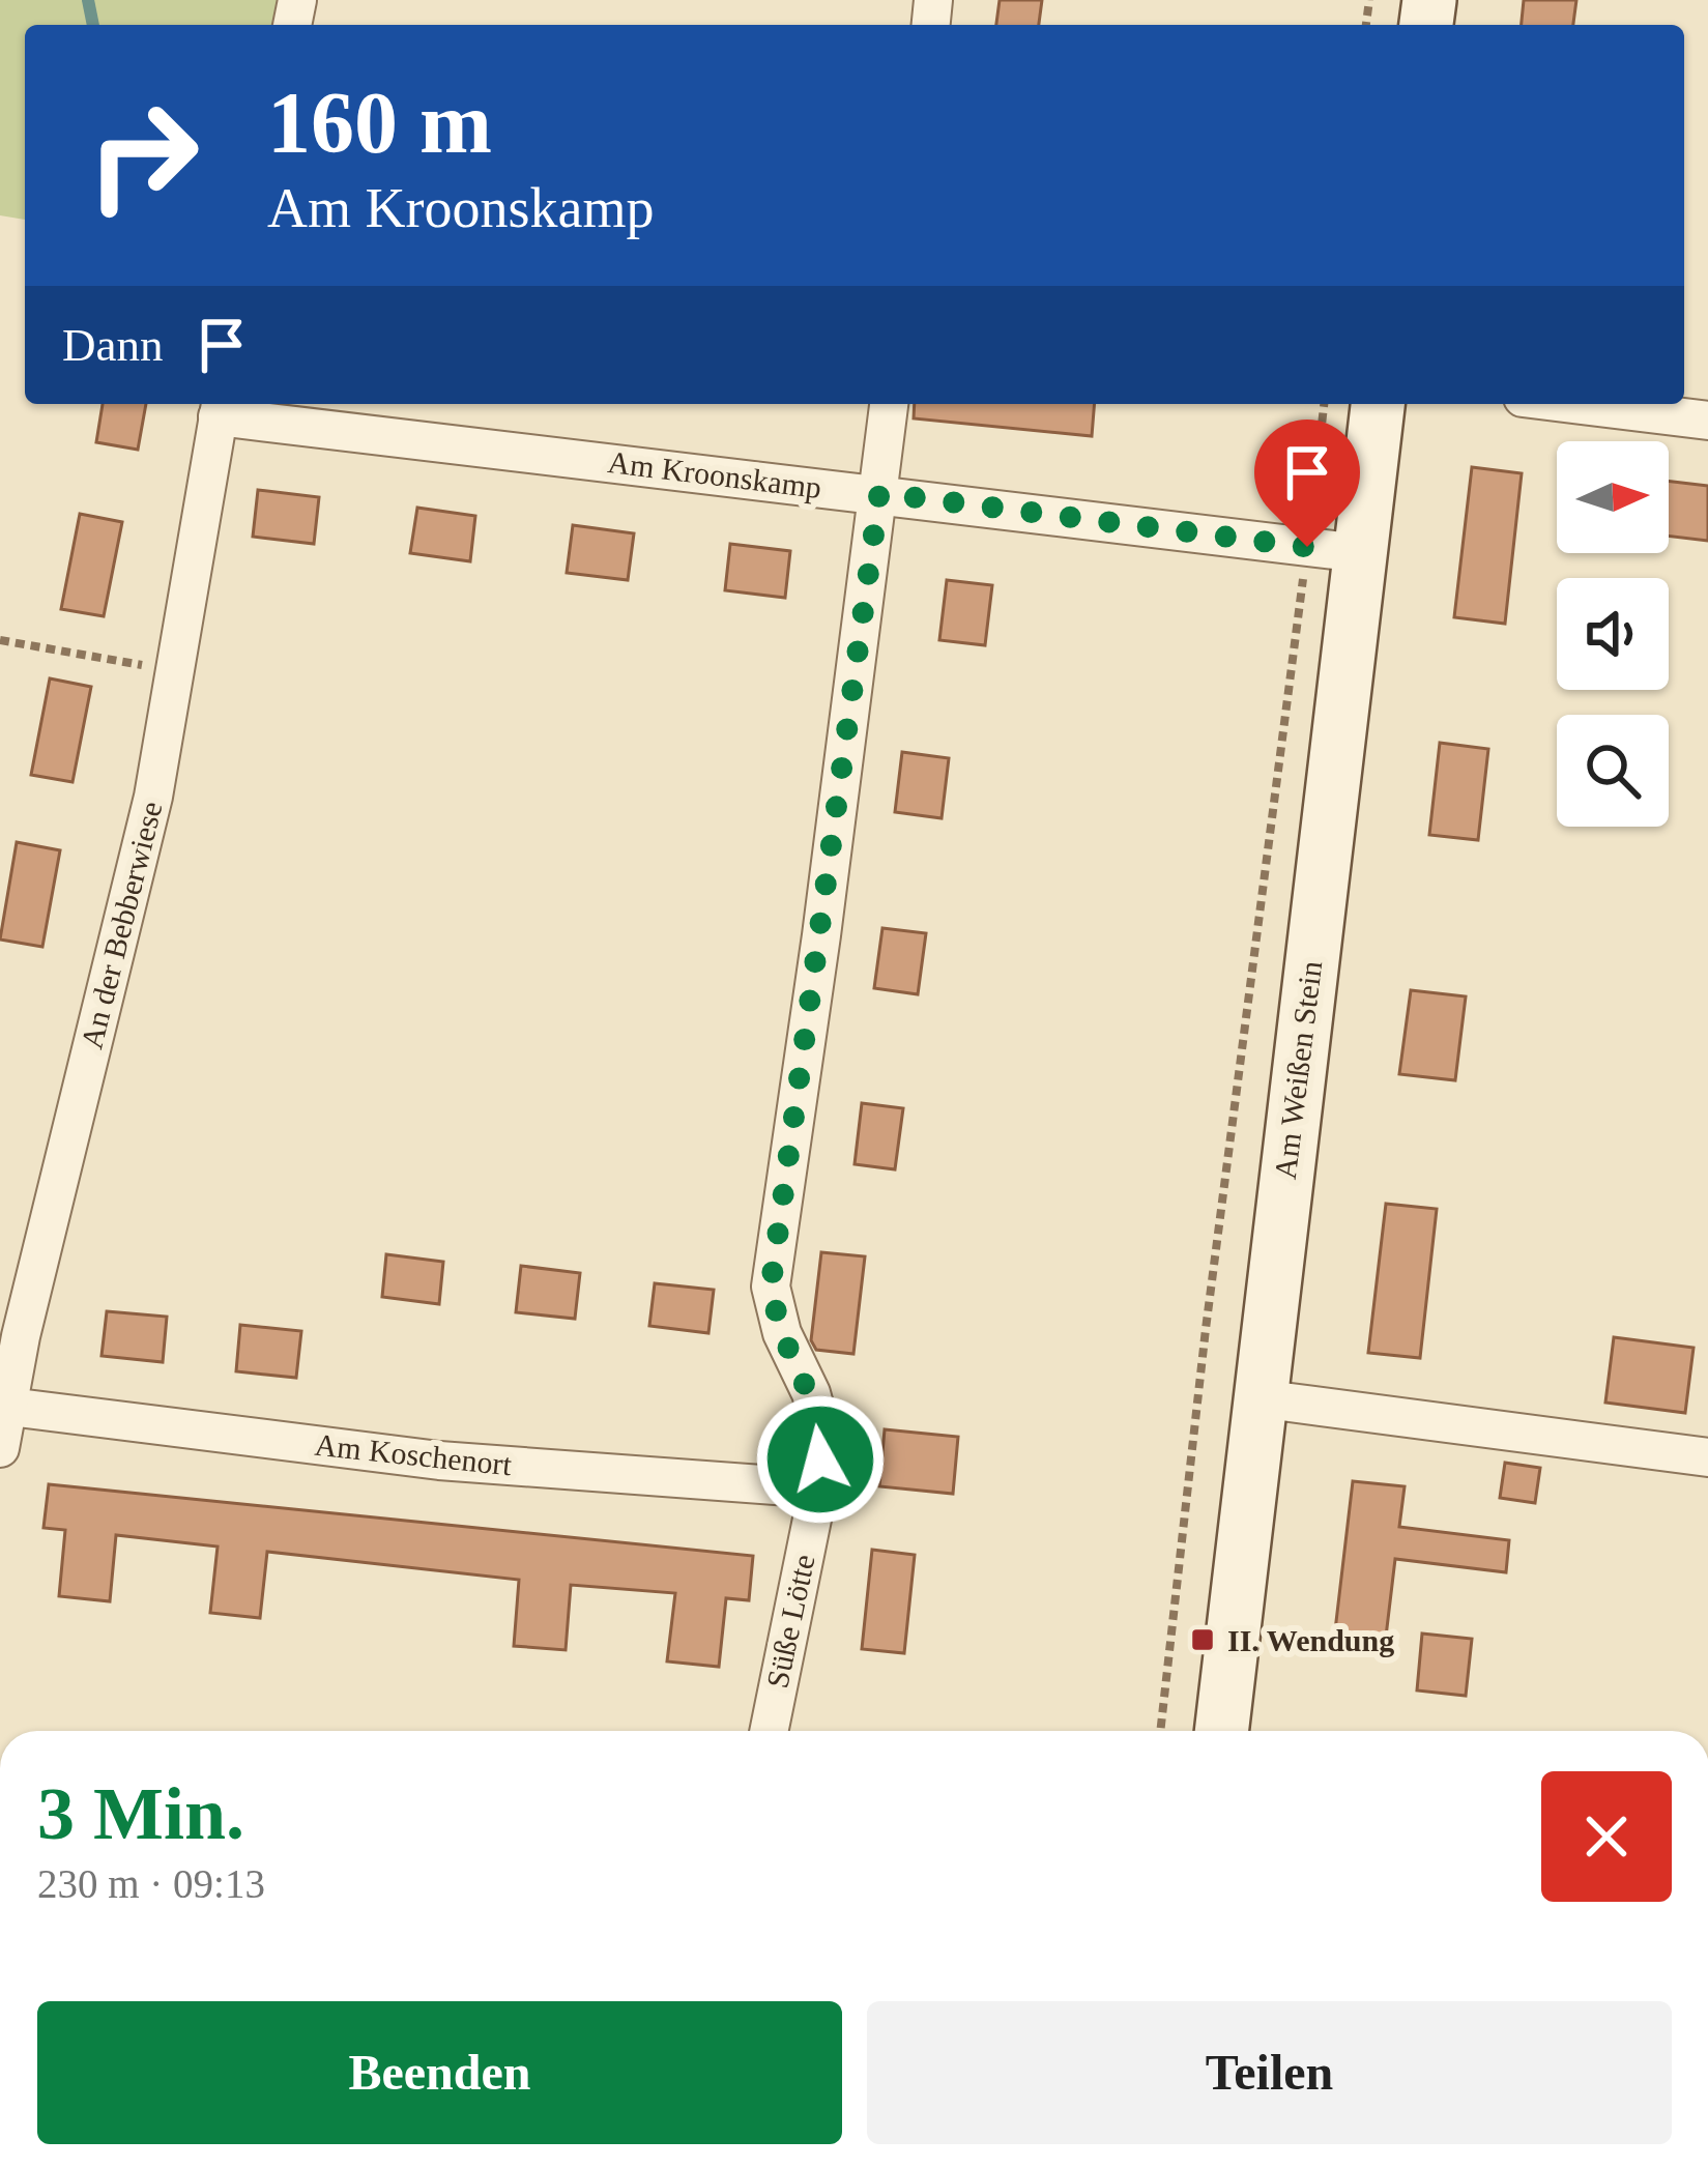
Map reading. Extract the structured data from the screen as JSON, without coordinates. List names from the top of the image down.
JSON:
{
  "streets": {
    "street": [
      "Am Kroonskamp",
      "An der Bebberwiese",
      "Am Weißen Stein",
      "Am Koschenort",
      "Süße Lötte"
    ]
  },
  "crossings": [
    ["Am Kroonskamp", "An der Bebberwiese"],
    ["Am Kroonskamp", "Am Weißen Stein"],
    ["Am Kroonskamp", "Süße Lötte"],
    ["An der Bebberwiese", "Am Koschenort"],
    ["Am Koschenort", "Süße Lötte"]
  ],
  "places": {
    "transit": ["II. Wendung"]
  },
  "north": "right",
  "page": {
    "turn": ["160 m", "Am Kroonskamp"],
    "then": "Dann",
    "heading": ["3 Min.", "230 m · 09:13"],
    "buttons": ["Beenden", "Teilen"]
  }
}
